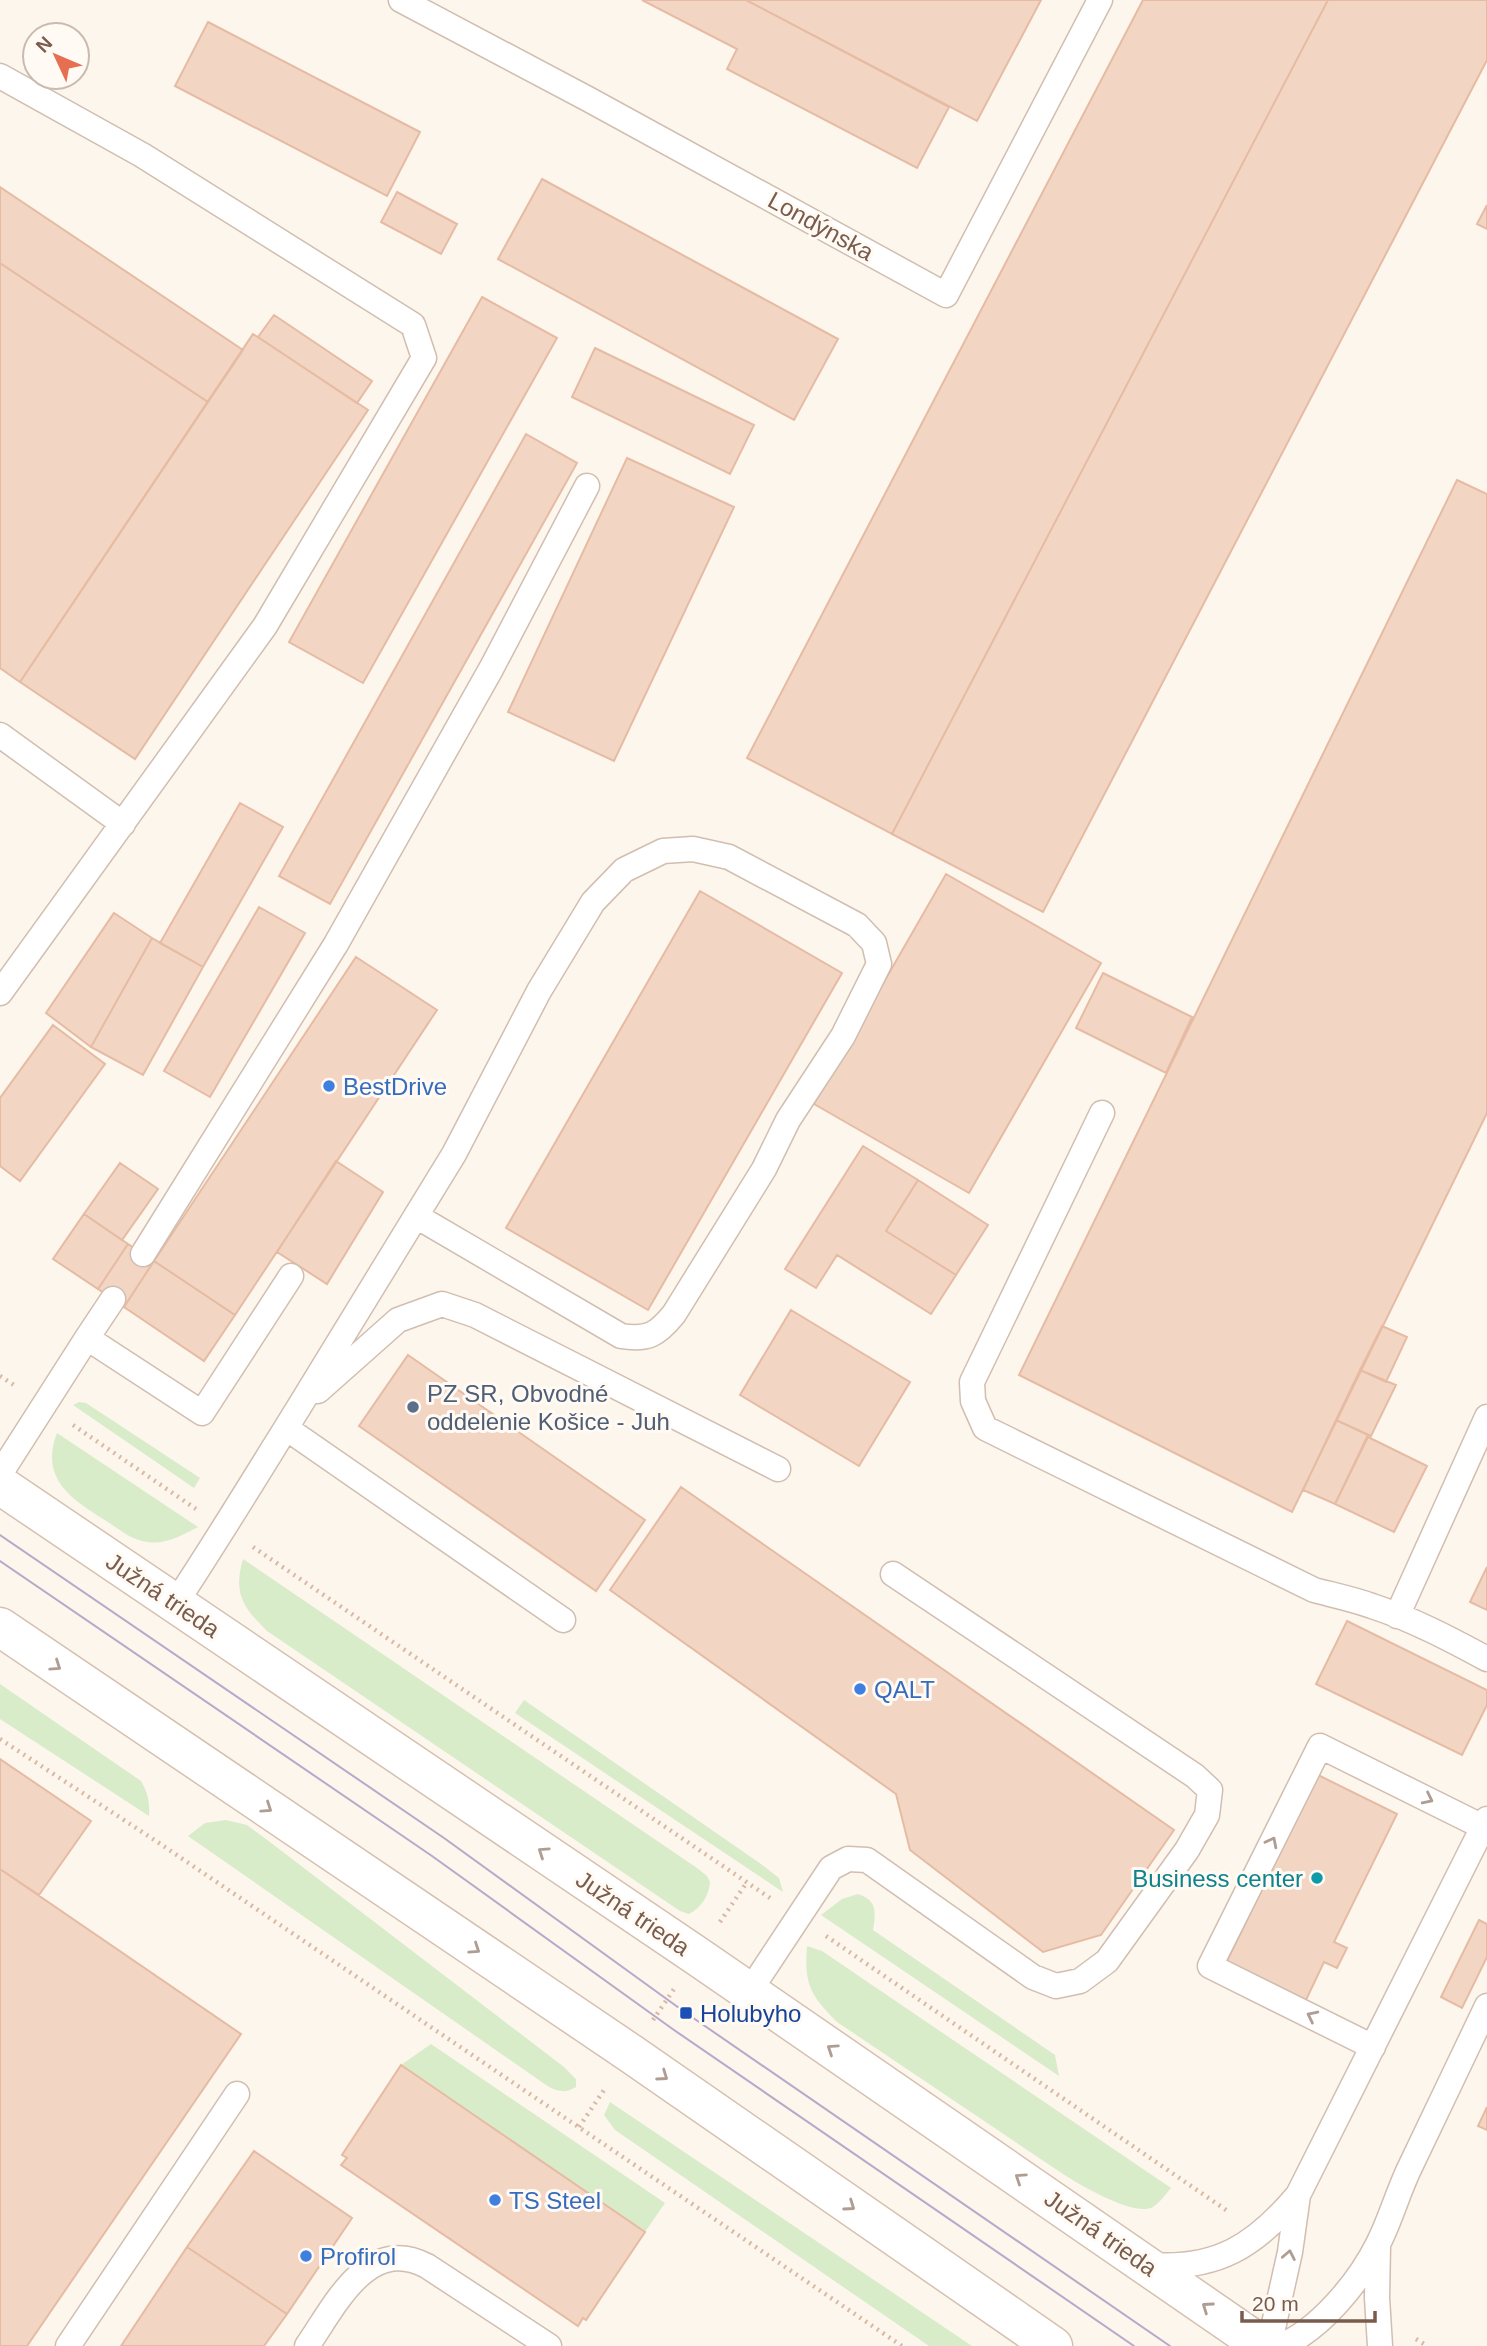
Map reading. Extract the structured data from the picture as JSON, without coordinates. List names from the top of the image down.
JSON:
{
  "streets": {
    "street": ["Južná trieda"],
    "lane": ["Londýnska"]
  },
  "places": {
    "other": [
      "BestDrive",
      "PZ SR, Obvodné oddelenie Košice - Juh",
      "QALT",
      "Business center",
      "TS Steel",
      "Profirol"
    ],
    "transit": ["Holubyho"]
  },
  "scale_bar": "20 m",
  "north": "top left"
}
